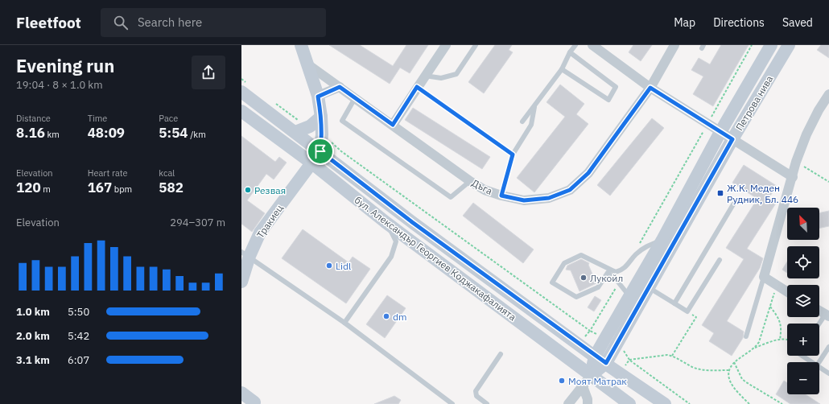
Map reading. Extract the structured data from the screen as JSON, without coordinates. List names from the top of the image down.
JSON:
{
  "streets": {
    "main road": ["Петрова нива", "Тракиец", "бул. Александър Георгиев Коджакафалията"],
    "street": ["Дъга"]
  },
  "crossings": [
    ["Петрова нива", "бул. Александър Георгиев Коджакафалията"],
    ["Тракиец", "бул. Александър Георгиев Коджакафалията"]
  ],
  "places": {
    "other": [
      "Резвая",
      "Lidl",
      "Лукойл",
      "dm",
      "Моят Матрак"
    ],
    "transit": ["Ж.К. Меден Рудник, Бл. 446"]
  },
  "north": "top left",
  "page": {
    "header": "Fleetfoot",
    "search": "Search here",
    "nav": ["Map", "Directions", "Saved"],
    "heading": ["Evening run", "19:04 · 8 × 1.0 km"],
    "stats": [
      ["Distance", "8.16 km"],
      ["Time", "48:09"],
      ["Pace", "5:54 /km"],
      ["Elevation", "120 m"],
      ["Heart rate", "167 bpm"],
      ["kcal", "582"]
    ],
    "map_buttons": ["+", "−"],
    "chart": ["Elevation", "294–307 m"],
    "list": [
      {
        "name": "1.0 km",
        "note": "5:50"
      },
      {
        "name": "2.0 km",
        "note": "5:42"
      },
      {
        "name": "3.1 km",
        "note": "6:07"
      }
    ]
  }
}
